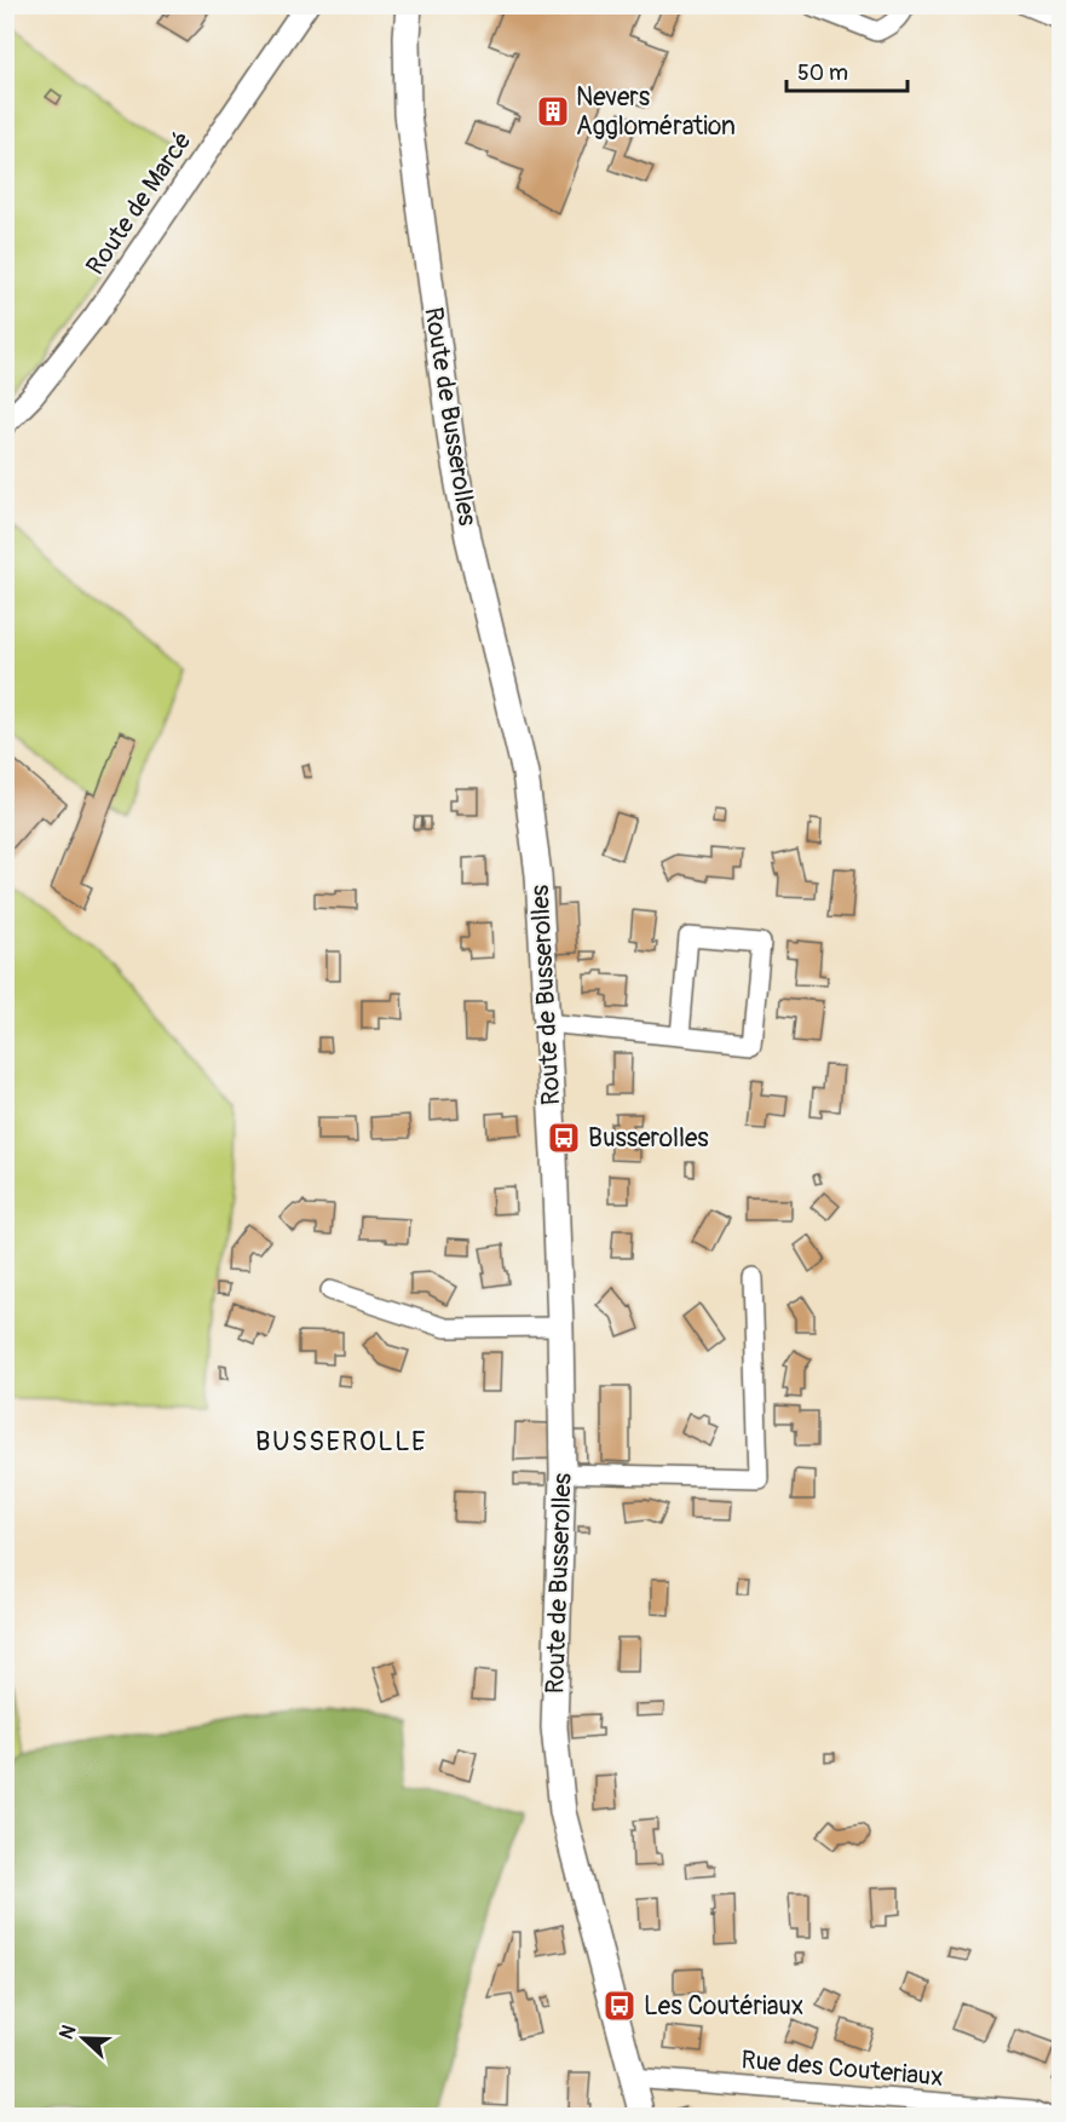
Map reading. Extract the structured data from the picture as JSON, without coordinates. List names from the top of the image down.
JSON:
{
  "streets": {
    "main road": ["Route de Busserolles"],
    "street": ["Route de Marcé", "Rue des Couteriaux"]
  },
  "crossings": [
    ["Route de Busserolles", "Rue des Couteriaux"]
  ],
  "districts": ["BUSSEROLLE"],
  "places": {
    "building": ["Nevers Agglomération"],
    "bus stop": ["Busserolles", "Les Coutériaux"]
  },
  "scale_bar": "50 m",
  "north": "left"
}
